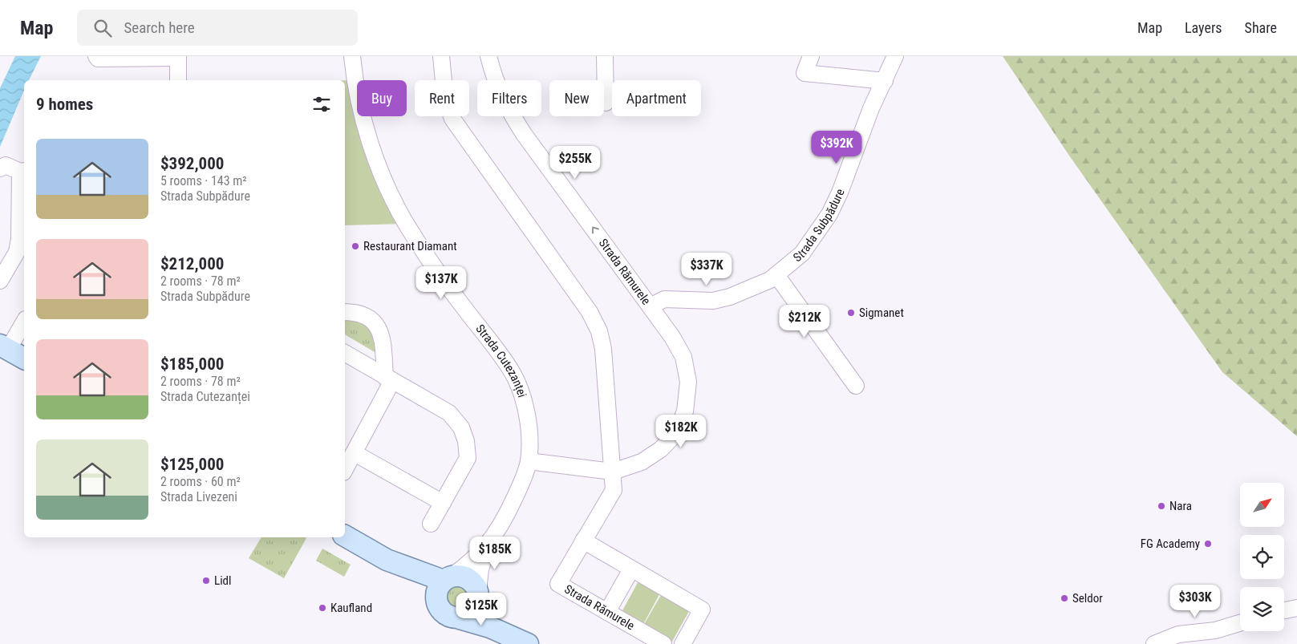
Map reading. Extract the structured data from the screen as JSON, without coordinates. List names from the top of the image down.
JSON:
{
  "streets": {
    "street": ["Strada Subpădure", "Strada Rămurele", "Strada Cutezanței"]
  },
  "crossings": [
    ["Strada Subpădure", "Strada Rămurele"],
    ["Strada Rămurele", "Strada Cutezanței"]
  ],
  "places": [
    "Restaurant Diamant",
    "Sigmanet",
    "Nara",
    "FG Academy",
    "Lidl",
    "Seldor",
    "Kaufland"
  ],
  "north": "top right",
  "page": {
    "header": "Map",
    "search": "Search here",
    "nav": ["Map", "Layers", "Share"],
    "chip": [
      "Buy",
      "Rent",
      "Filters",
      "New",
      "Apartment"
    ],
    "heading": "9 homes",
    "list": [
      {
        "name": "$392,000",
        "note": "5 rooms · 143 m² · Strada Subpădure"
      },
      {
        "name": "$212,000",
        "note": "2 rooms · 78 m² · Strada Subpădure"
      },
      {
        "name": "$185,000",
        "note": "2 rooms · 78 m² · Strada Cutezanței"
      },
      {
        "name": "$125,000",
        "note": "2 rooms · 60 m² · Strada Livezeni"
      }
    ],
    "price": [
      "$392K",
      "$255K",
      "$337K",
      "$137K",
      "$212K",
      "$182K",
      "$185K",
      "$303K",
      "$125K"
    ]
  }
}
